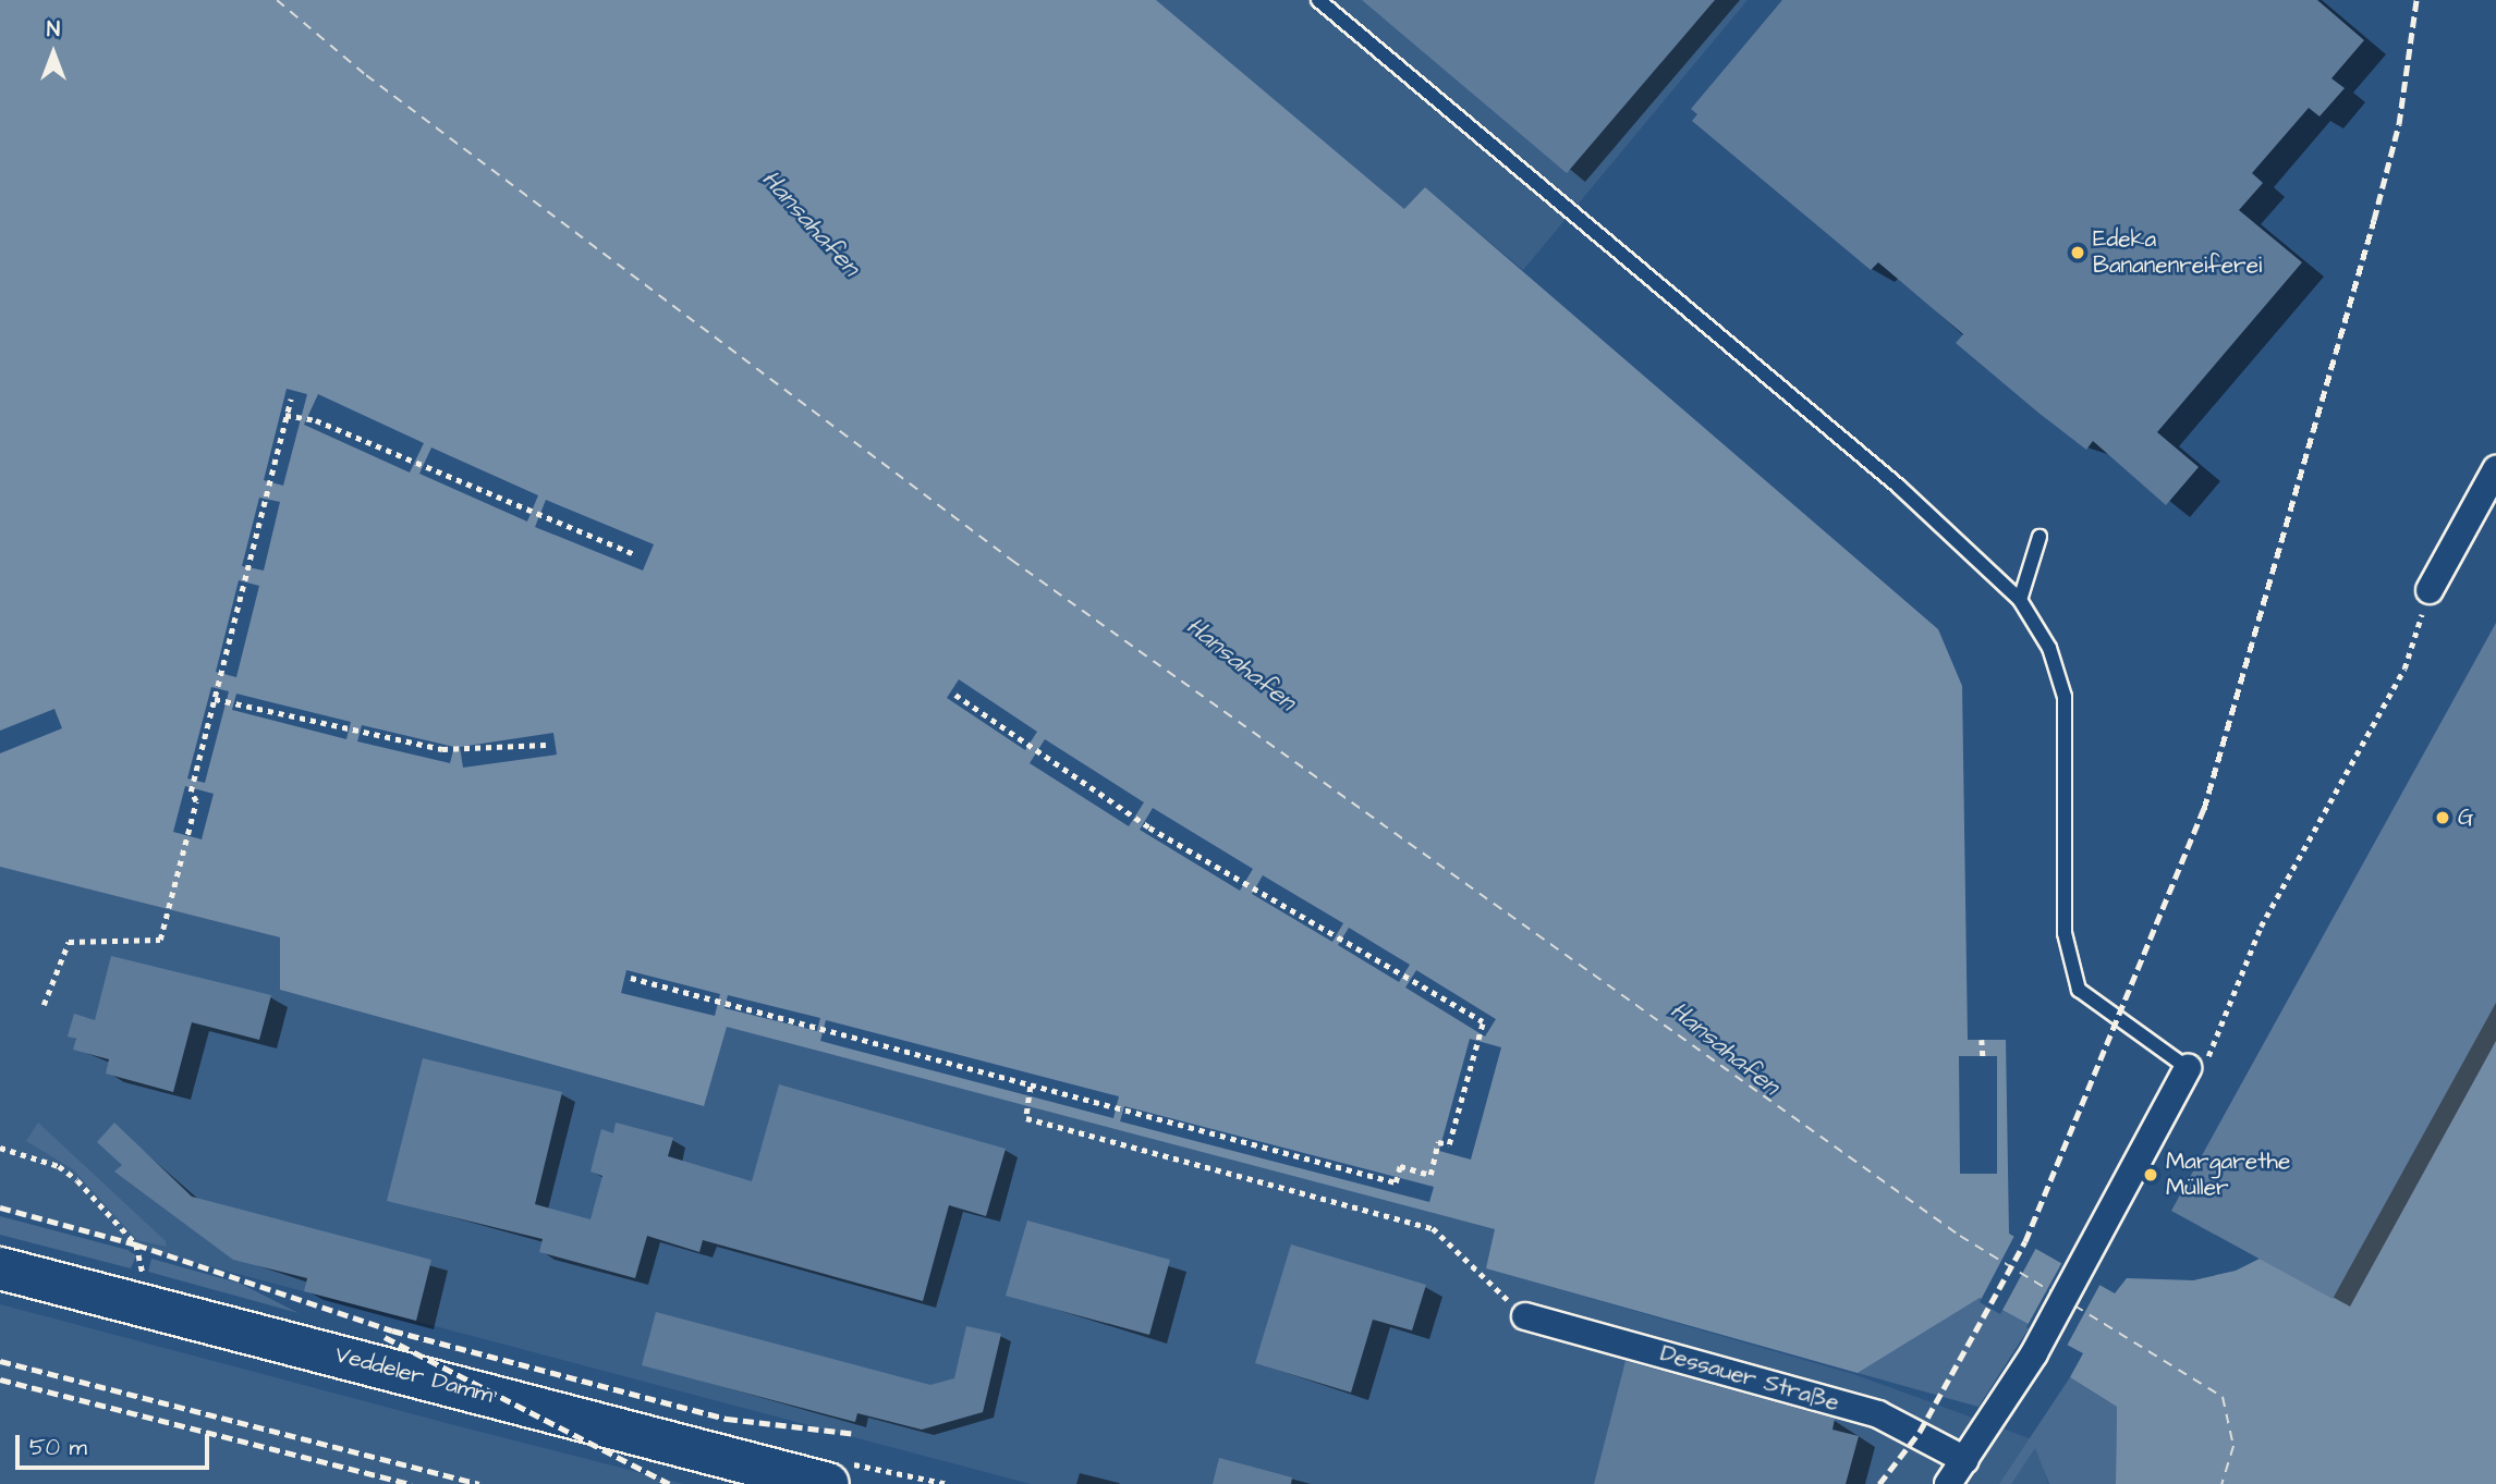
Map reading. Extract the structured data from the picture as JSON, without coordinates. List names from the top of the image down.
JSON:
{
  "streets": {
    "main road": ["Veddeler Damm"],
    "street": ["Dessauer Straße"]
  },
  "water": ["Hansahafen"],
  "places": ["Edeka Bananenreiferei", "G", "Margarethe Müller"],
  "scale_bar": "50 m",
  "north": "top"
}
